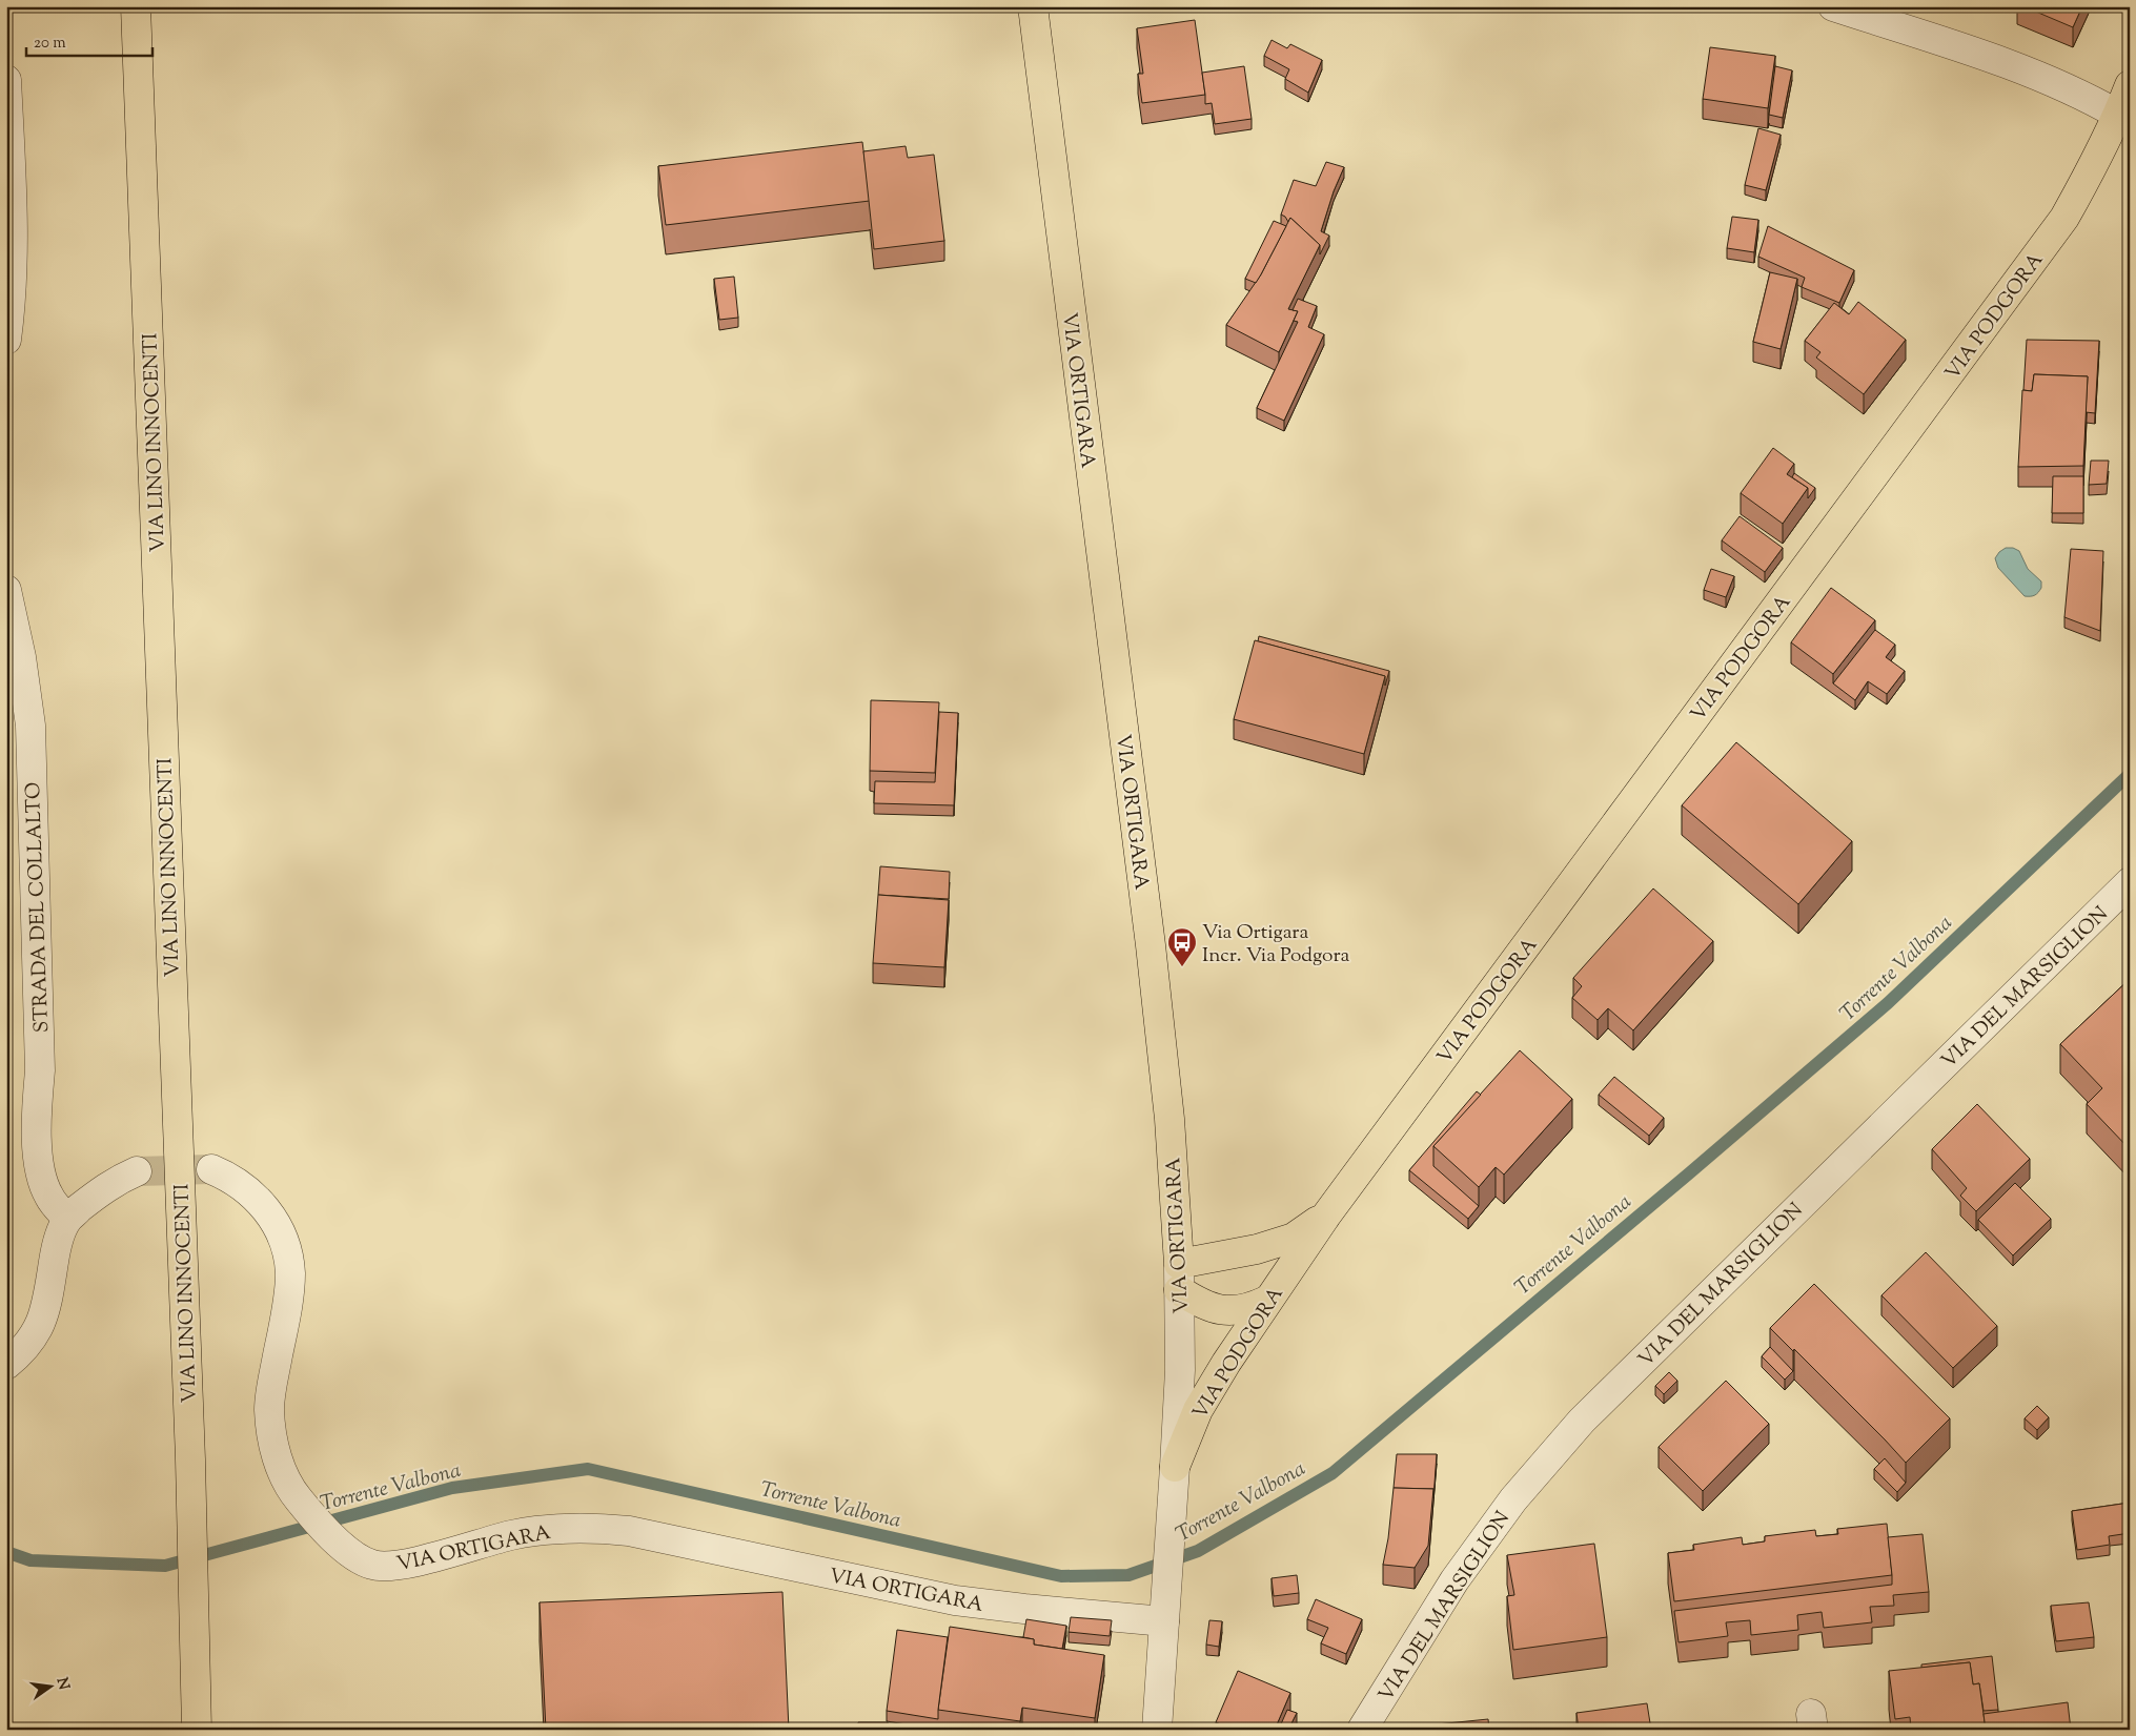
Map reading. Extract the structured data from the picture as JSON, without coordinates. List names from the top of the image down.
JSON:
{
  "streets": {
    "main road": ["VIA PODGORA", "VIA ORTIGARA", "VIA LINO INNOCENTI"],
    "street": ["STRADA DEL COLLALTO", "VIA DEL MARSIGLION"]
  },
  "crossings": [
    ["VIA PODGORA", "VIA ORTIGARA"]
  ],
  "water": ["Torrente Valbona"],
  "places": {
    "bus stop": ["Via Ortigara Incr. Via Podgora"]
  },
  "scale_bar": "20 m",
  "north": "right"
}
